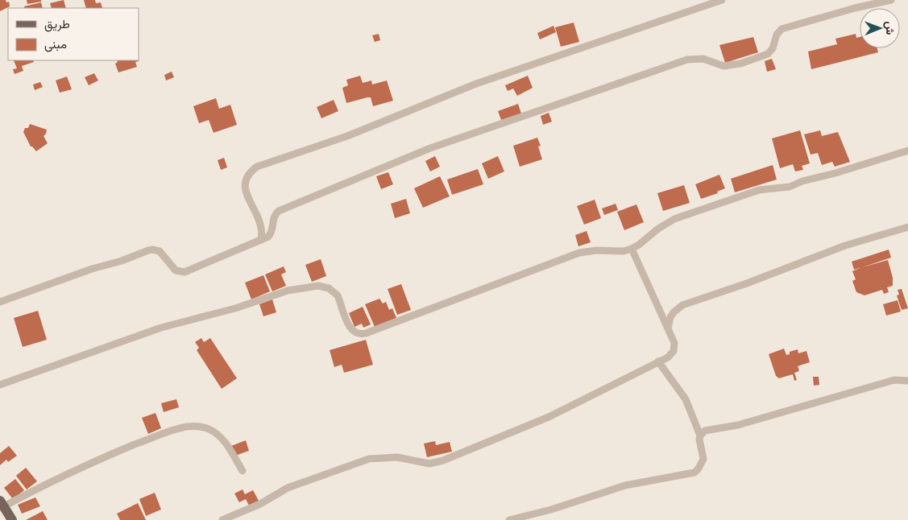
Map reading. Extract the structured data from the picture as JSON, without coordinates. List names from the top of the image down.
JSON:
{
  "legend": ["طريق", "مبنى"],
  "north": "right"
}
